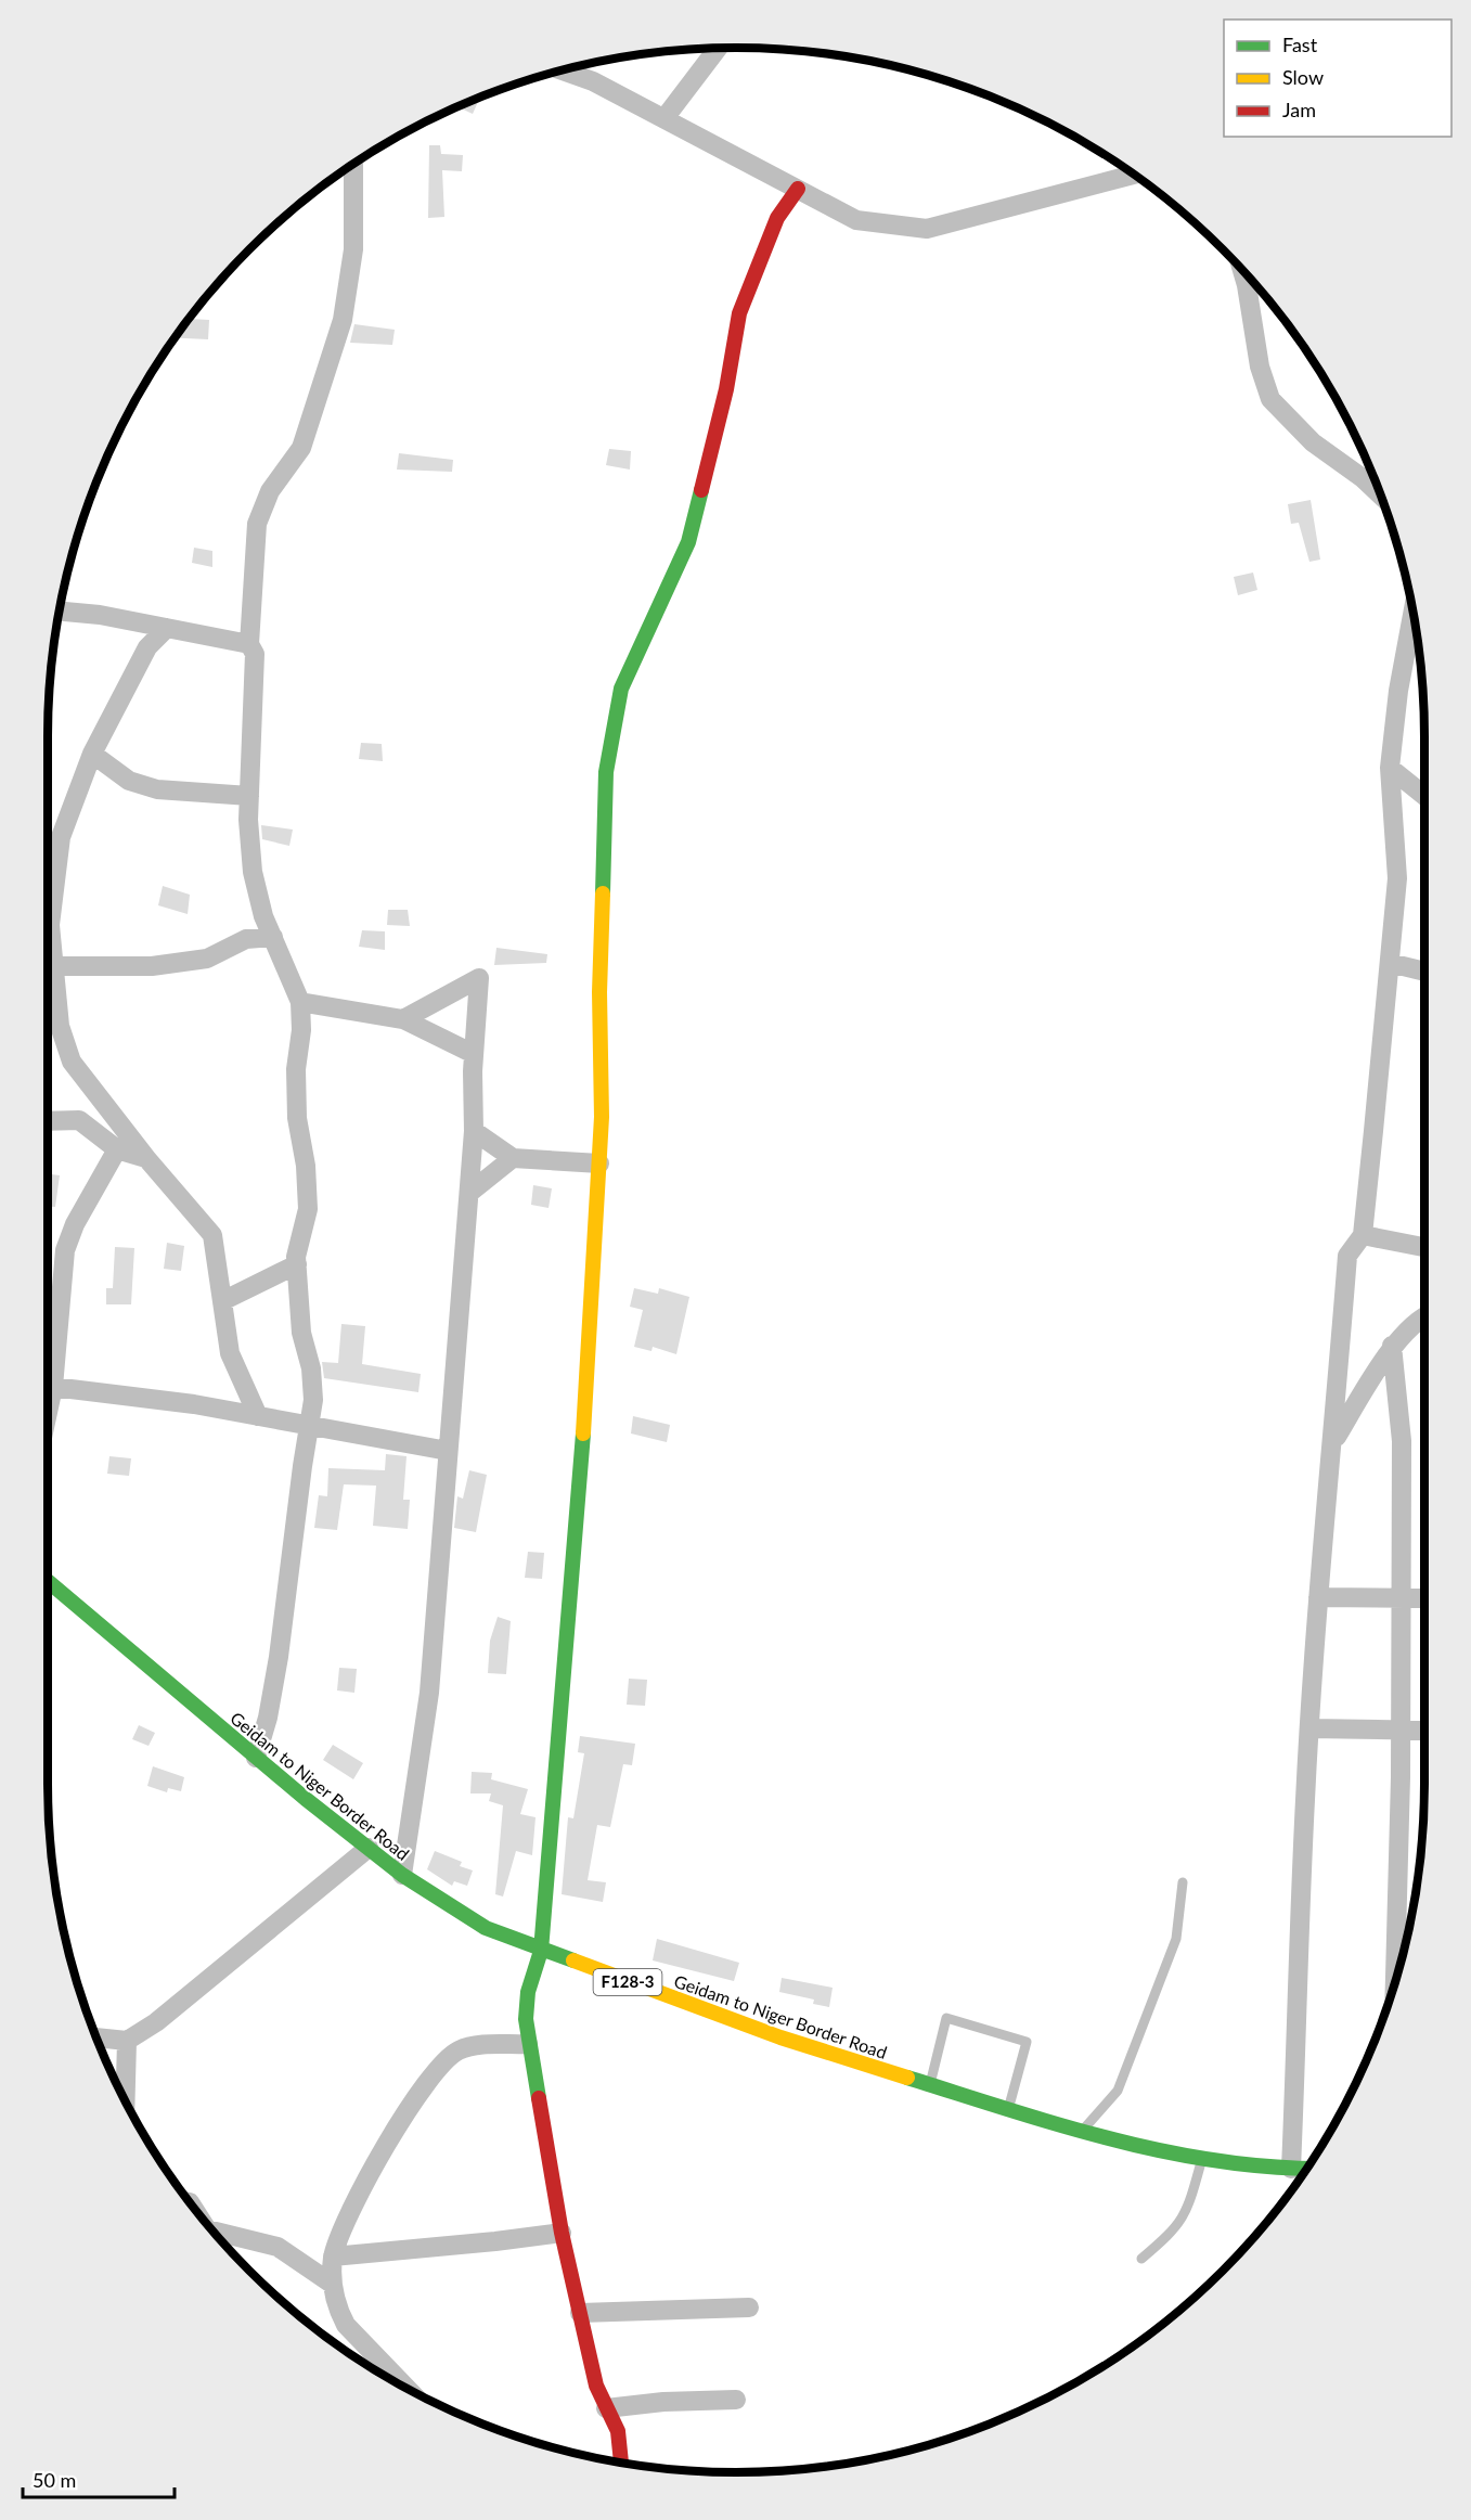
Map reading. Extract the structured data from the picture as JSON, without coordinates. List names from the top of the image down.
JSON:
{
  "streets": {
    "street": ["Geidam to Niger Border Road", "F128-3"]
  },
  "legend": ["Fast", "Slow", "Jam"],
  "scale_bar": "50 m"
}
